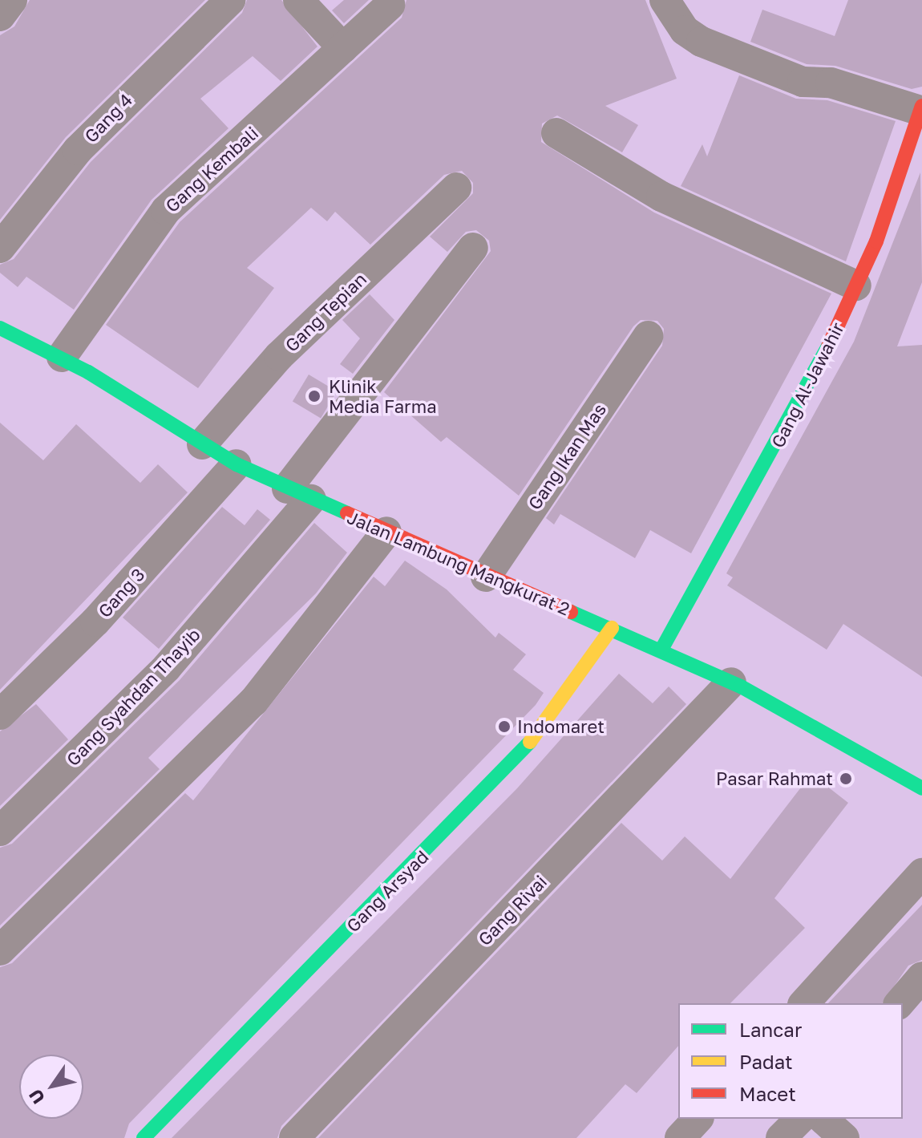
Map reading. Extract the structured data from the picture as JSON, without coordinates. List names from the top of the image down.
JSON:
{
  "streets": {
    "street": [
      "Gang 4",
      "Gang Kembali",
      "Gang Tepian",
      "Gang Al-Jawahir",
      "Gang Ikan Mas",
      "Jalan Lambung Mangkurat 2",
      "Gang 3",
      "Gang Syahdan Thayib",
      "Gang Arsyad",
      "Gang Rivai"
    ]
  },
  "crossings": [
    ["Gang Kembali", "Jalan Lambung Mangkurat 2"],
    ["Gang Tepian", "Jalan Lambung Mangkurat 2"],
    ["Gang Al-Jawahir", "Jalan Lambung Mangkurat 2"],
    ["Gang Ikan Mas", "Jalan Lambung Mangkurat 2"],
    ["Jalan Lambung Mangkurat 2", "Gang 3"],
    ["Jalan Lambung Mangkurat 2", "Gang Syahdan Thayib"],
    ["Jalan Lambung Mangkurat 2", "Gang Arsyad"],
    ["Jalan Lambung Mangkurat 2", "Gang Rivai"]
  ],
  "places": ["Klinik Media Farma", "Indomaret", "Pasar Rahmat"],
  "legend": ["Lancar", "Padat", "Macet"],
  "north": "bottom left"
}
